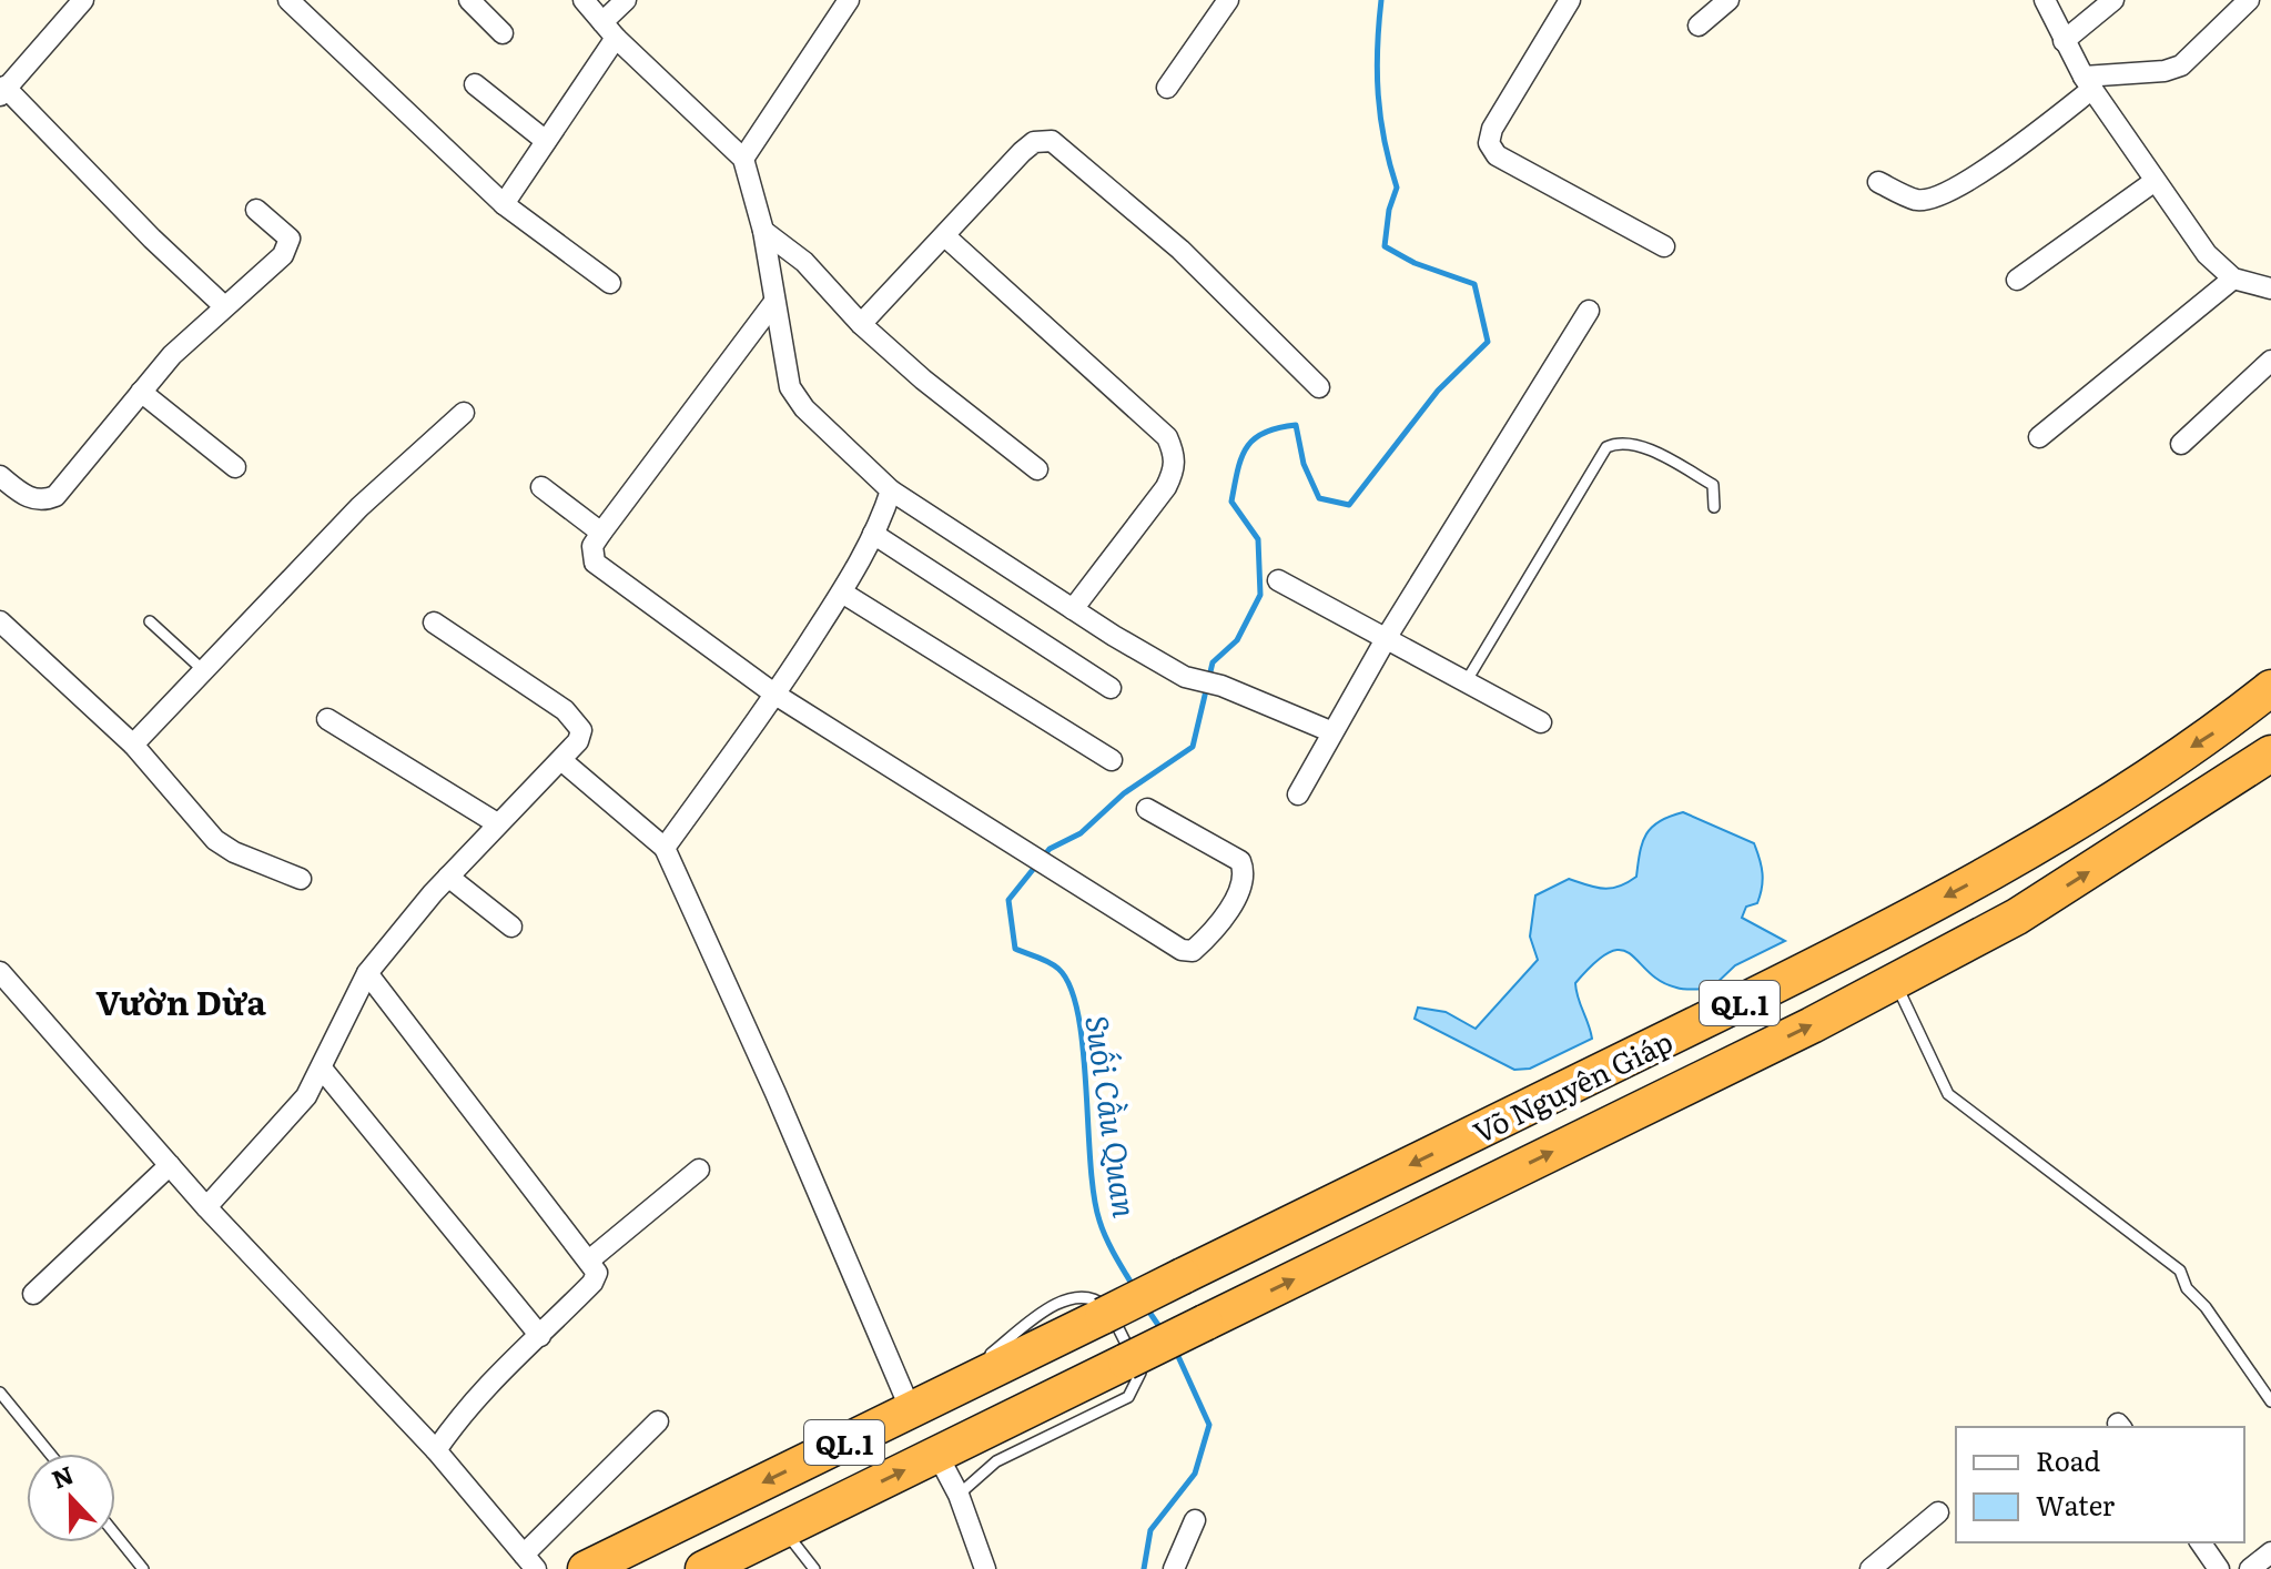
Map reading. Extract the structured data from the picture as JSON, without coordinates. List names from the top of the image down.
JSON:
{
  "streets": {
    "highway": ["QL.1", "Võ Nguyên Giáp"]
  },
  "crossings": [
    ["QL.1", "Võ Nguyên Giáp"]
  ],
  "districts": ["Vườn Dừa"],
  "water": ["Suối Cầu Quan"],
  "legend": ["Road", "Water"],
  "north": "top"
}
